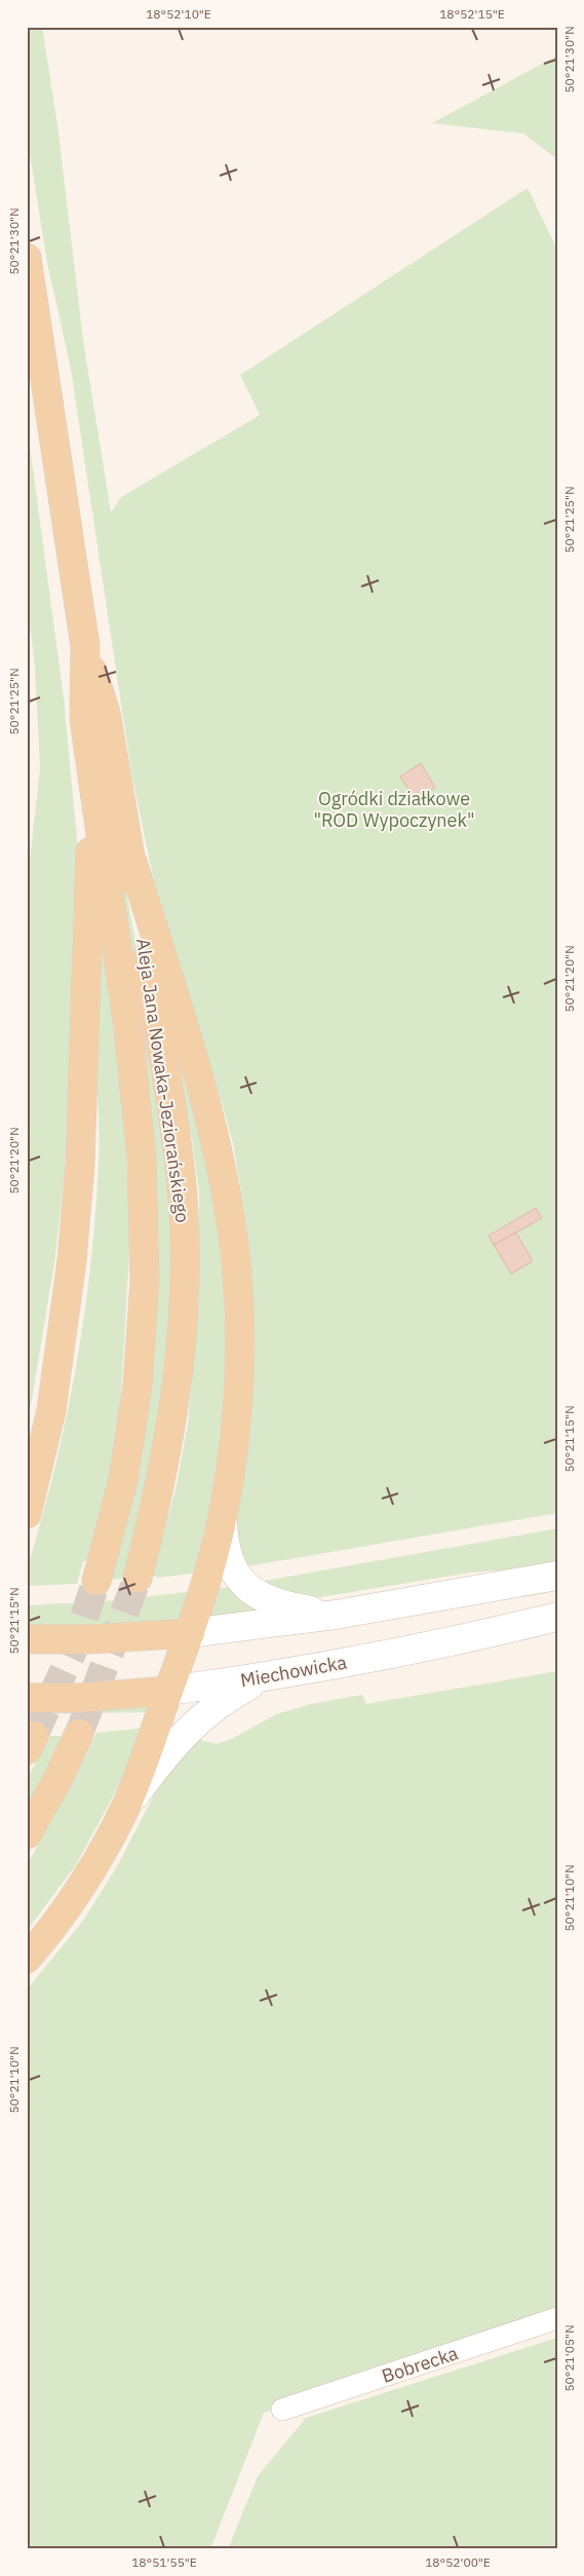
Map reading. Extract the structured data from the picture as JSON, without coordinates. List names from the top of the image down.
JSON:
{
  "streets": {
    "main road": ["Aleja Jana Nowaka-Jeziorańskiego", "Miechowicka"],
    "street": ["Bobrecka"]
  },
  "parks": ["Ogródki działkowe \"ROD Wypoczynek\""],
  "coordinates": [
    "18°52'10\"E",
    "18°52'15\"E",
    "50°21'30\"N",
    "50°21'25\"N",
    "50°21'20\"N",
    "50°21'15\"N",
    "50°21'10\"N",
    "50°21'05\"N",
    "18°51'55\"E",
    "18°52'00\"E"
  ]
}
